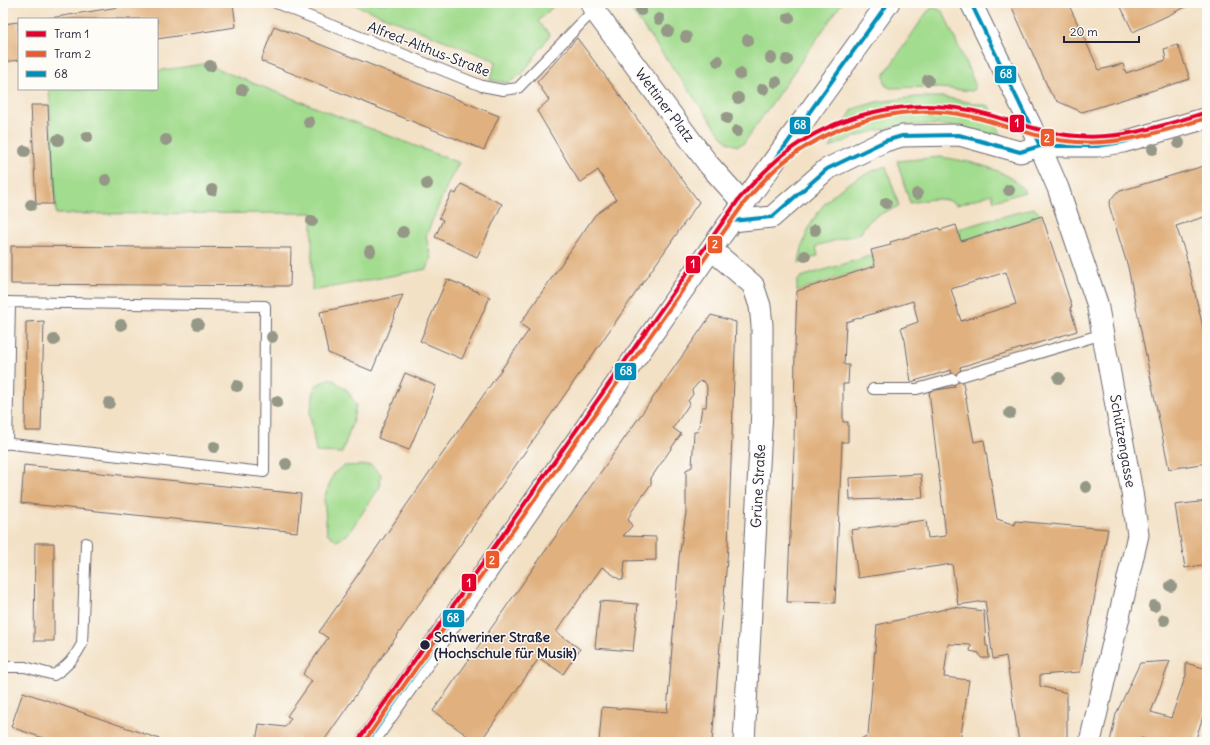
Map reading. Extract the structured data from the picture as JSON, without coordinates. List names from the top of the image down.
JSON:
{
  "streets": {
    "street": ["Wettiner Platz", "Schützengasse", "Grüne Straße"],
    "lane": ["Alfred-Althus-Straße"]
  },
  "crossings": [
    ["Alfred-Althus-Straße", "Wettiner Platz"]
  ],
  "places": ["Schweriner Straße (Hochschule für Musik)"],
  "lines": ["transit line 68", "tram line 1", "tram line 2"],
  "legend": ["Tram 1", "Tram 2", "68"],
  "scale_bar": "20 m"
}
